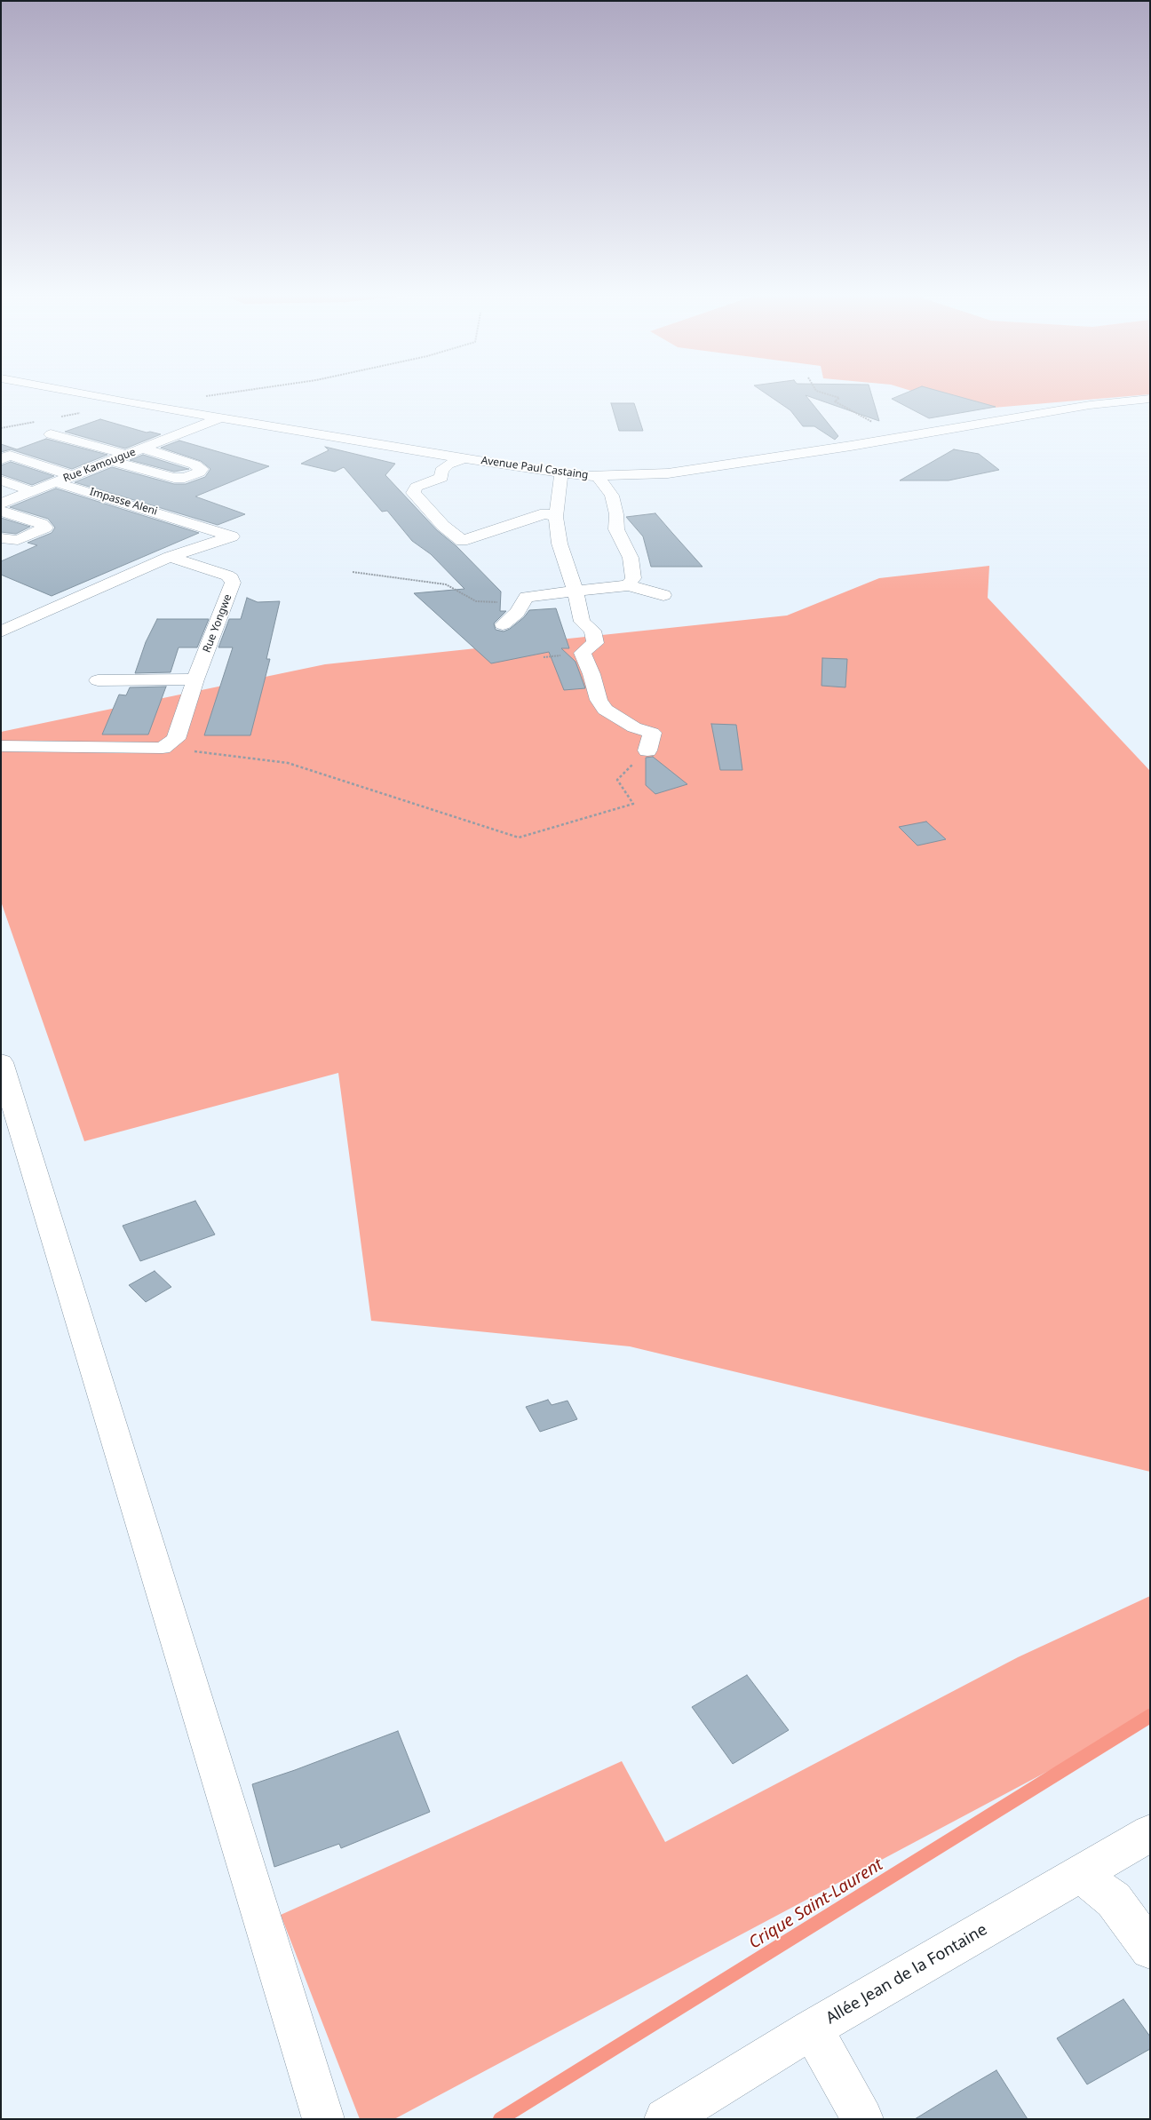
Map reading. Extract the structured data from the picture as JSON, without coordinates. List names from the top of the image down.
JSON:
{
  "streets": {
    "street": [
      "Rue Kamougue",
      "Avenue Paul Castaing",
      "Impasse Aleni",
      "Rue Yongwe",
      "Allée Jean de la Fontaine"
    ]
  },
  "crossings": [
    ["Rue Kamougue", "Avenue Paul Castaing"],
    ["Rue Kamougue", "Impasse Aleni"],
    ["Impasse Aleni", "Rue Yongwe"]
  ],
  "water": ["Crique Saint-Laurent"]
}
